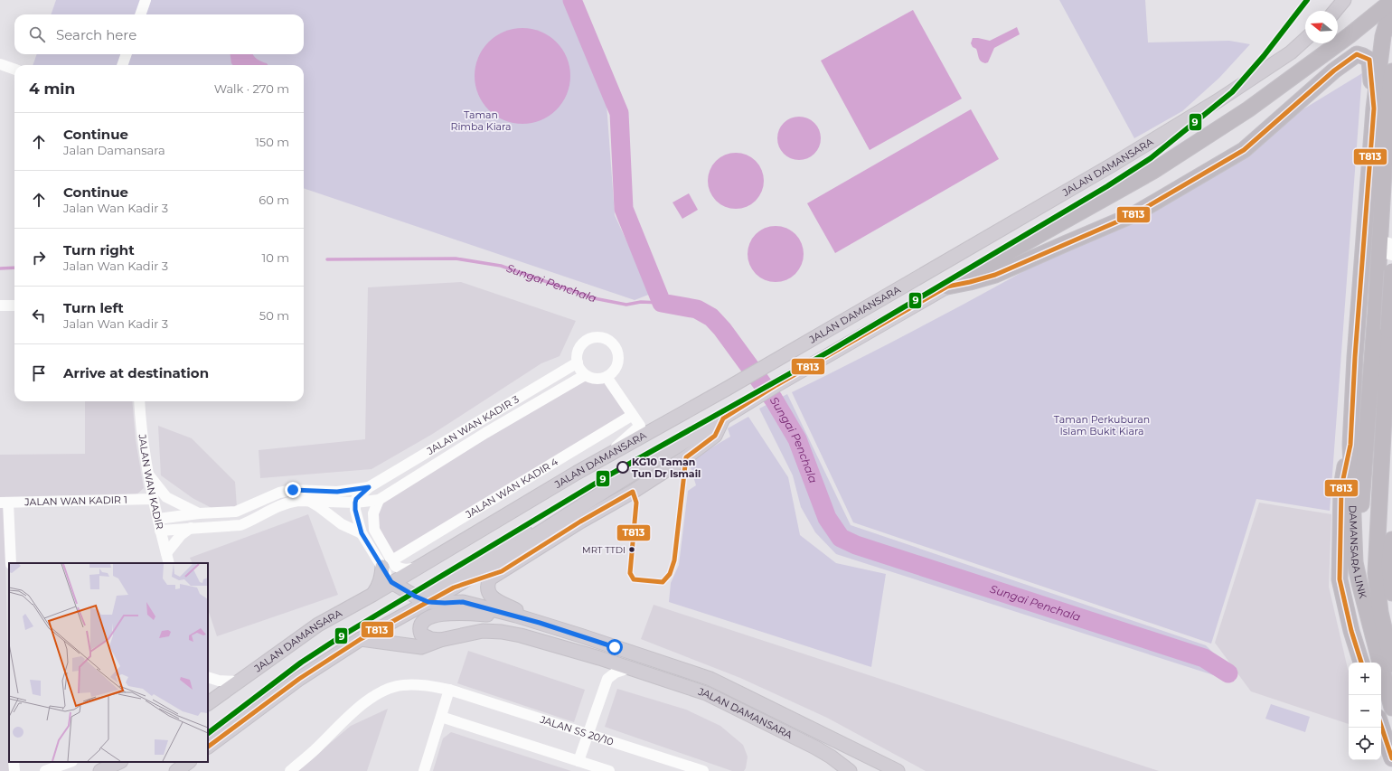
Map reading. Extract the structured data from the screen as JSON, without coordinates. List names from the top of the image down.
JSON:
{
  "streets": {
    "highway": ["DAMANSARA LINK"],
    "main road": ["JALAN DAMANSARA"],
    "street": [
      "JALAN WAN KADIR 3",
      "JALAN WAN KADIR",
      "JALAN WAN KADIR 4",
      "JALAN WAN KADIR 1",
      "JALAN SS 20/10"
    ]
  },
  "crossings": [
    ["JALAN WAN KADIR 3", "JALAN WAN KADIR"],
    ["JALAN WAN KADIR", "JALAN WAN KADIR 1"]
  ],
  "water": ["Sungai Penchala"],
  "parks": ["Taman Rimba Kiara", "Taman Perkuburan Islam Bukit Kiara"],
  "places": ["KG10 Taman Tun Dr Ismail", "MRT TTDI"],
  "lines": ["transit line 9", "transit line T813"],
  "north": "left",
  "page": {
    "search": "Search here",
    "heading": ["4 min", "Walk · 270 m"],
    "list": [
      ["Continue", "Jalan Damansara", "150 m"],
      ["Continue", "Jalan Wan Kadir 3", "60 m"],
      ["Turn right", "Jalan Wan Kadir 3", "10 m"],
      ["Turn left", "Jalan Wan Kadir 3", "50 m"],
      "Arrive at destination"
    ],
    "map_buttons": ["+", "−"]
  }
}
